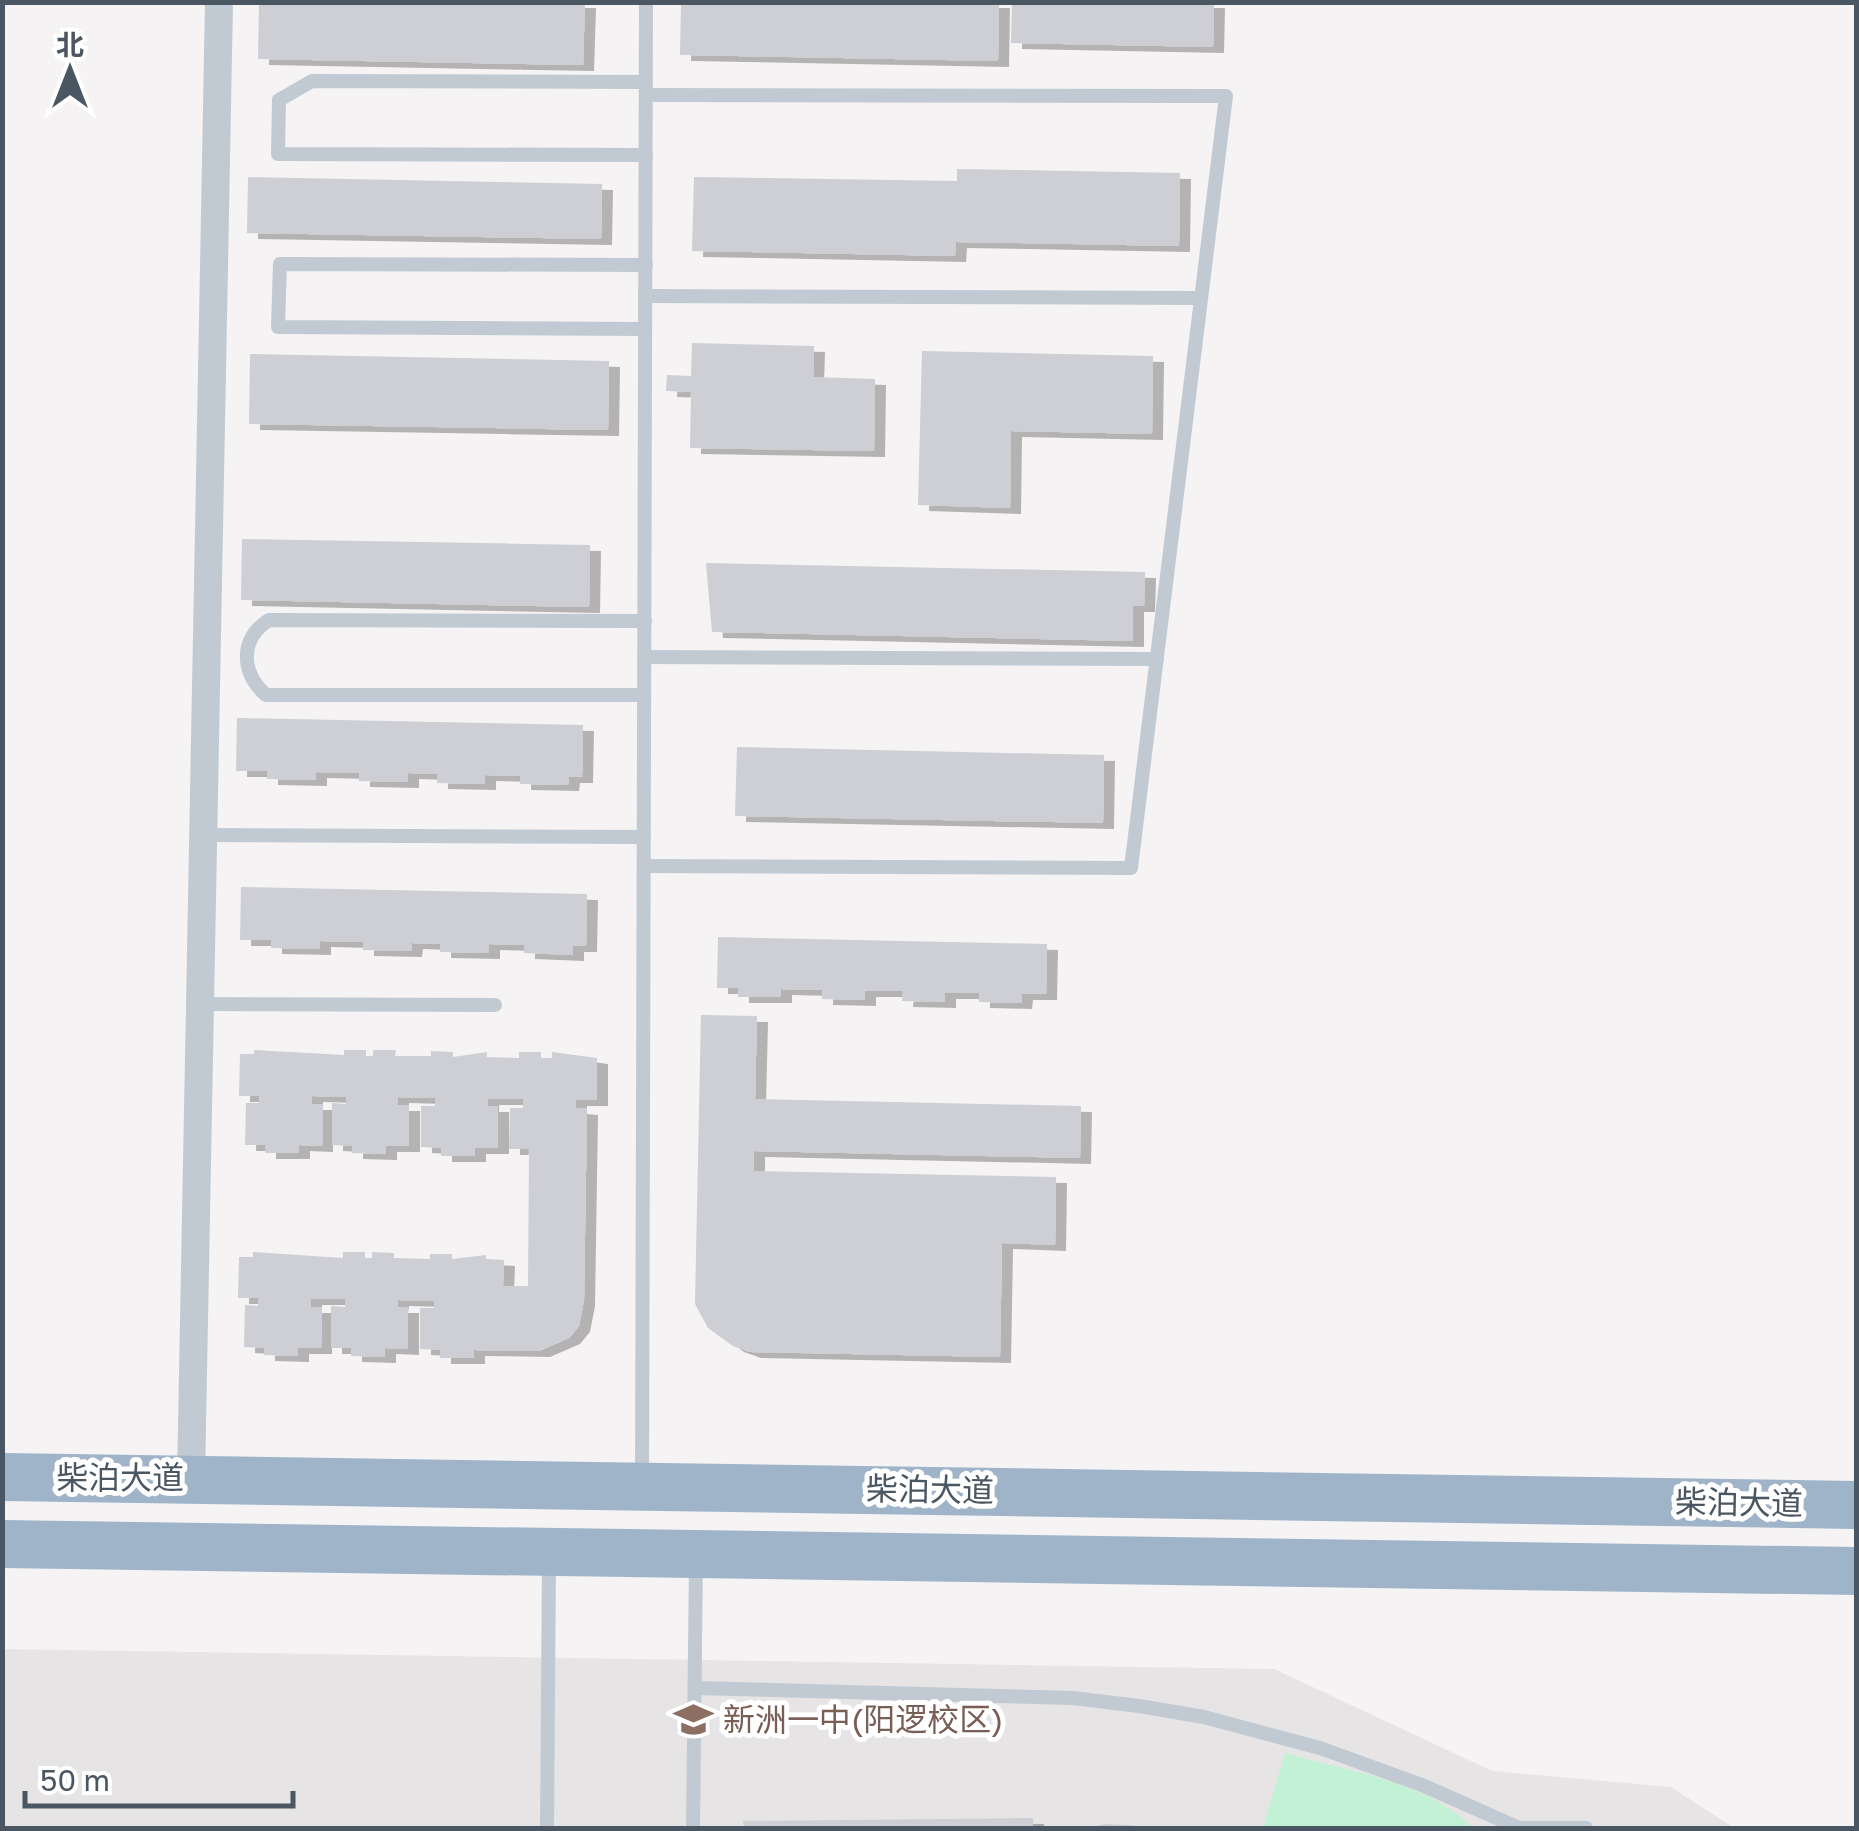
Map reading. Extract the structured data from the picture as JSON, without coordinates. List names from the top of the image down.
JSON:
{
  "streets": {
    "highway": ["柴泊大道"]
  },
  "places": {
    "school or university": ["新洲一中(阳逻校区)"]
  },
  "scale_bar": "50 m",
  "north": "top"
}
